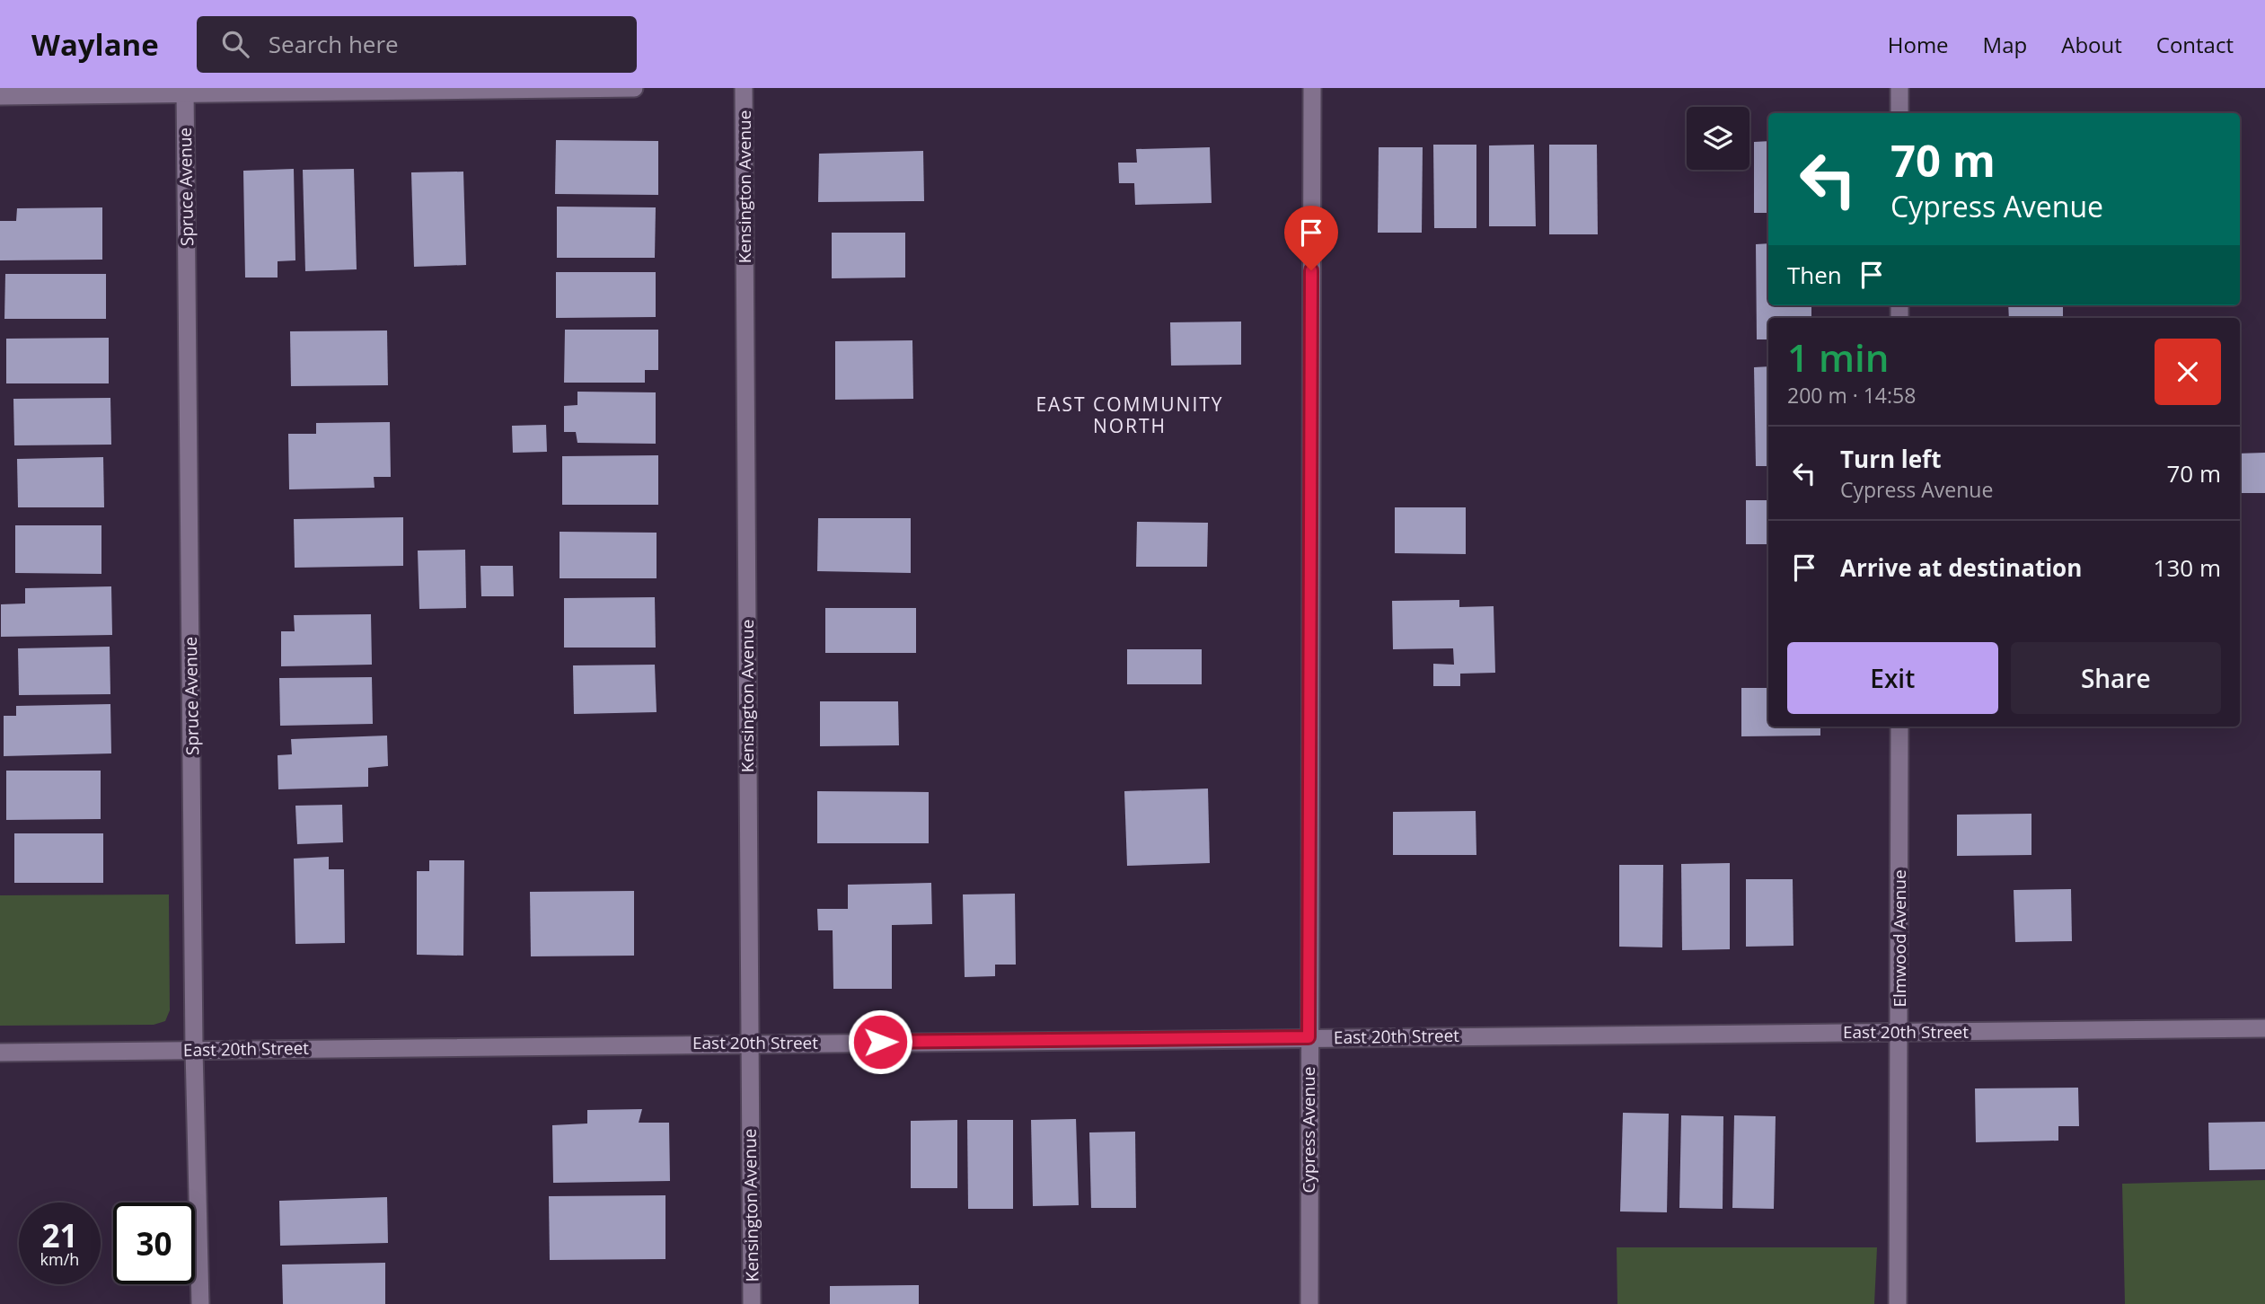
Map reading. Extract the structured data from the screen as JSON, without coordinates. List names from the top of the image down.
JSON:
{
  "streets": {
    "street": [
      "Spruce Avenue",
      "Kensington Avenue",
      "Elmwood Avenue",
      "East 20th Street",
      "Cypress Avenue"
    ]
  },
  "crossings": [
    ["Spruce Avenue", "East 20th Street"],
    ["Kensington Avenue", "East 20th Street"],
    ["Elmwood Avenue", "East 20th Street"],
    ["East 20th Street", "Cypress Avenue"]
  ],
  "districts": ["EAST COMMUNITY NORTH"],
  "page": {
    "header": "Waylane",
    "search": "Search here",
    "nav": [
      "Home",
      "Map",
      "About",
      "Contact"
    ],
    "turn": ["70 m", "Cypress Avenue"],
    "then": "Then",
    "heading": ["1 min", "200 m · 14:58"],
    "list": [
      {
        "name": "Turn left",
        "note": "Cypress Avenue",
        "value": "70 m"
      },
      {
        "name": "Arrive at destination",
        "value": "130 m"
      }
    ],
    "buttons": ["Exit", "Share"],
    "speed": "21 km/h",
    "limit": "30"
  }
}
